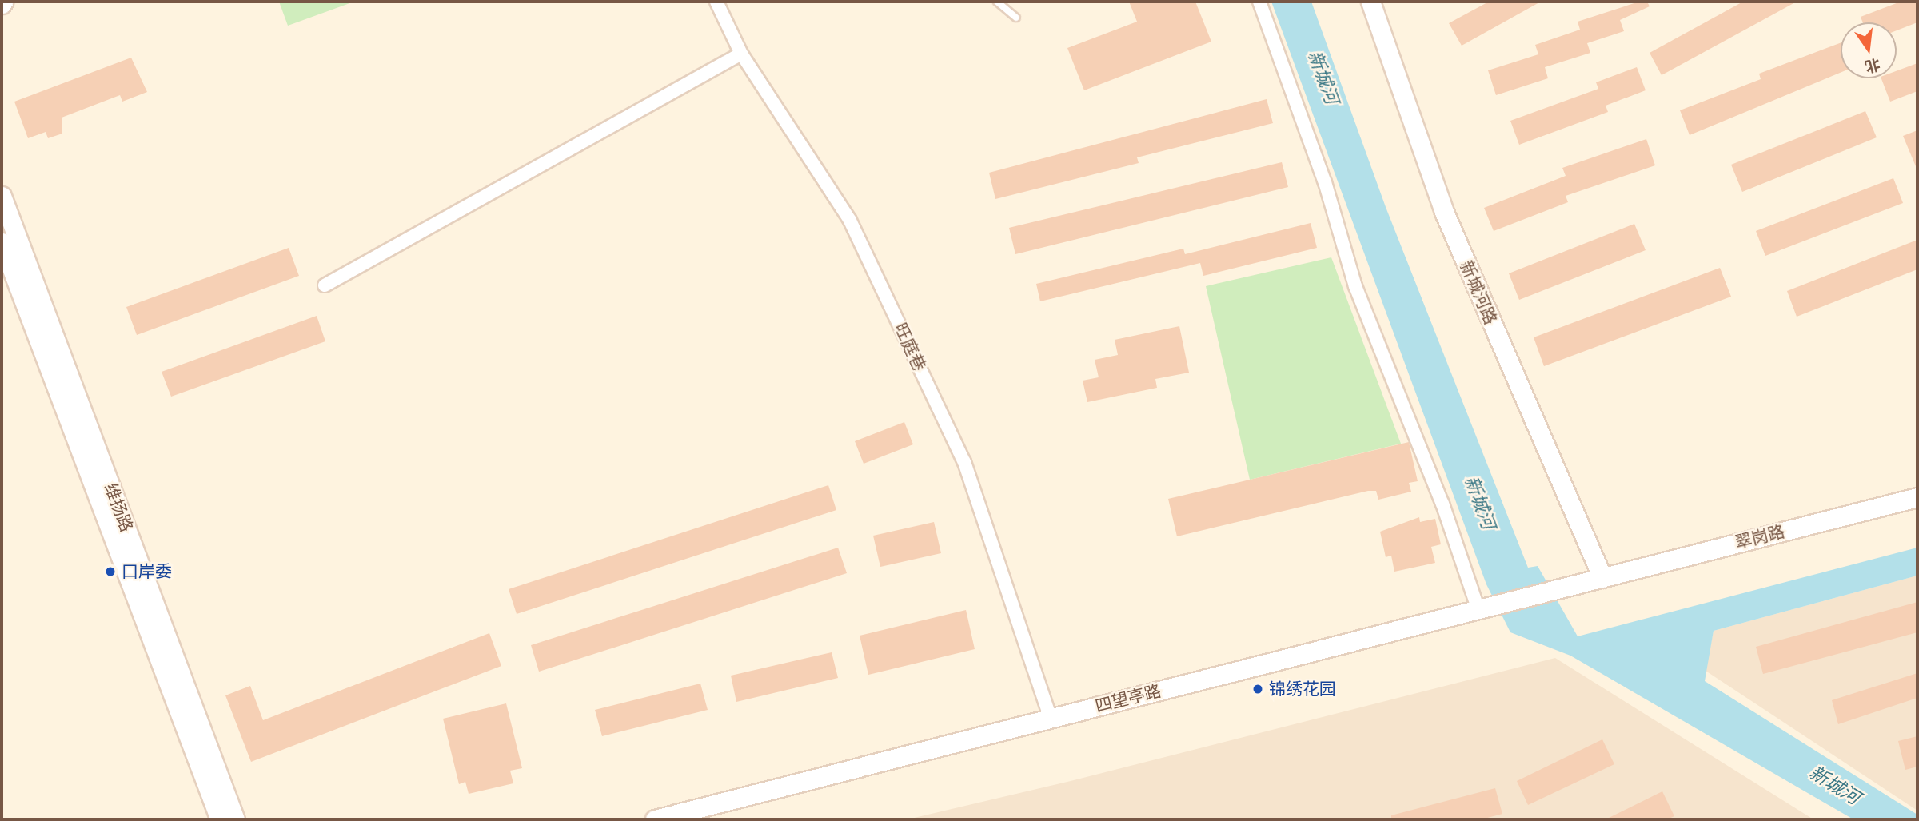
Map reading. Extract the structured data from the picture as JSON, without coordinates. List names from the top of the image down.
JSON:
{
  "streets": {
    "street": [
      "新城河路",
      "旺庭巷",
      "维扬路",
      "翠岗路",
      "四望亭路"
    ]
  },
  "crossings": [
    ["新城河路", "翠岗路"],
    ["新城河路", "四望亭路"],
    ["旺庭巷", "四望亭路"],
    ["翠岗路", "四望亭路"]
  ],
  "water": ["新城河"],
  "places": ["口岸委", "锦绣花园"],
  "north": "bottom"
}
